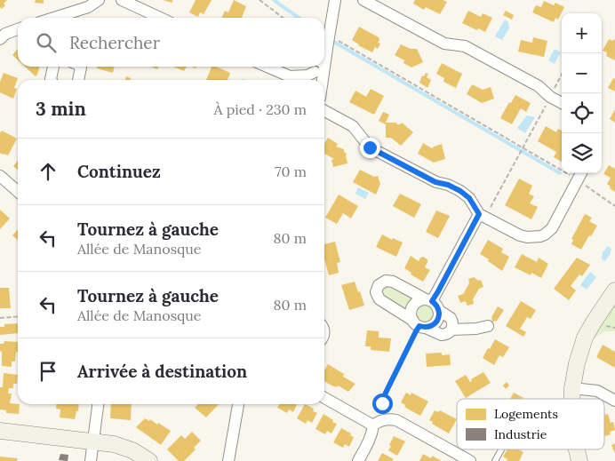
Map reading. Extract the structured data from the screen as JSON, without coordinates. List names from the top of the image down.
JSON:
{
  "legend": ["Logements", "Industrie"],
  "page": {
    "map_buttons": ["+", "−"],
    "search": "Rechercher",
    "heading": ["3 min", "À pied · 230 m"],
    "list": [
      ["Continuez", "70 m"],
      ["Tournez à gauche", "Allée de Manosque", "80 m"],
      ["Tournez à gauche", "Allée de Manosque", "80 m"],
      "Arrivée à destination"
    ]
  }
}
